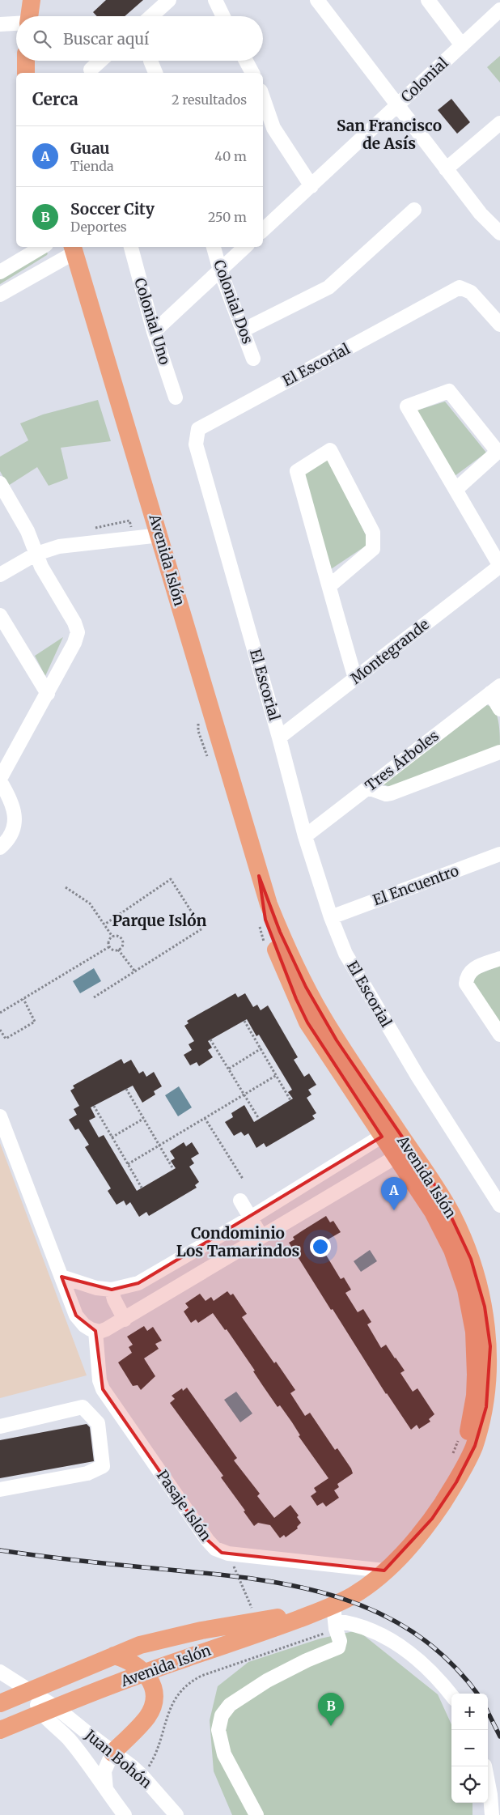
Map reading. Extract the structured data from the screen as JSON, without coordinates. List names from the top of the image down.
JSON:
{
  "streets": {
    "main road": ["Avenida Islón"],
    "street": [
      "Colonial",
      "Colonial Dos",
      "Colonial Uno",
      "El Escorial",
      "Montegrande",
      "Tres Árboles",
      "El Encuentro",
      "Pasaje Islón",
      "Juan Bohón"
    ]
  },
  "crossings": [
    ["El Escorial", "Montegrande"],
    ["El Escorial", "Tres Árboles"],
    ["El Escorial", "El Encuentro"],
    ["Avenida Islón", "Pasaje Islón"],
    ["Avenida Islón", "Juan Bohón"]
  ],
  "districts": ["San Francisco de Asís", "Parque Islón", "Condominio Los Tamarindos"],
  "page": {
    "search": "Buscar aquí",
    "heading": ["Cerca", "2 resultados"],
    "list": [
      {
        "mark": "A",
        "name": "Guau",
        "note": "Tienda",
        "value": "40 m"
      },
      {
        "mark": "B",
        "name": "Soccer City",
        "note": "Deportes",
        "value": "250 m"
      }
    ],
    "pins": ["A", "B"],
    "map_buttons": ["+", "−"]
  }
}
